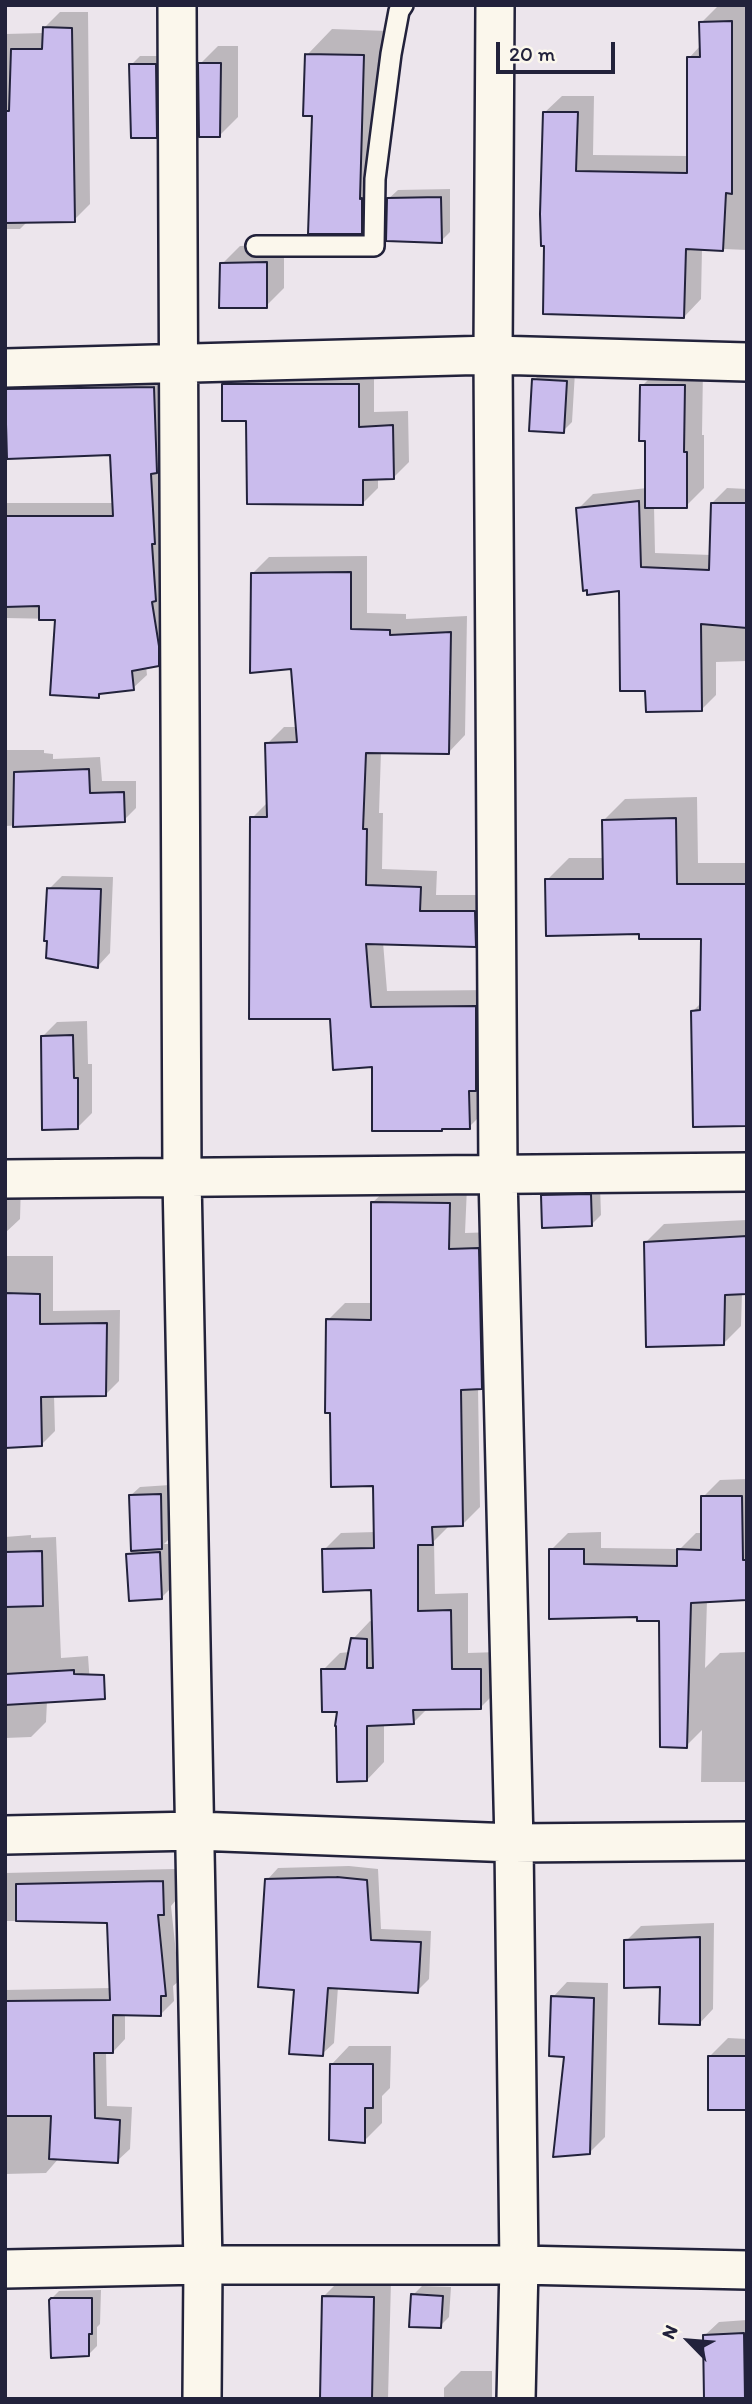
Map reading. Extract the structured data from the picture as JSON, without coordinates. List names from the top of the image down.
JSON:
{
  "scale_bar": "20 m",
  "north": "top left"
}
